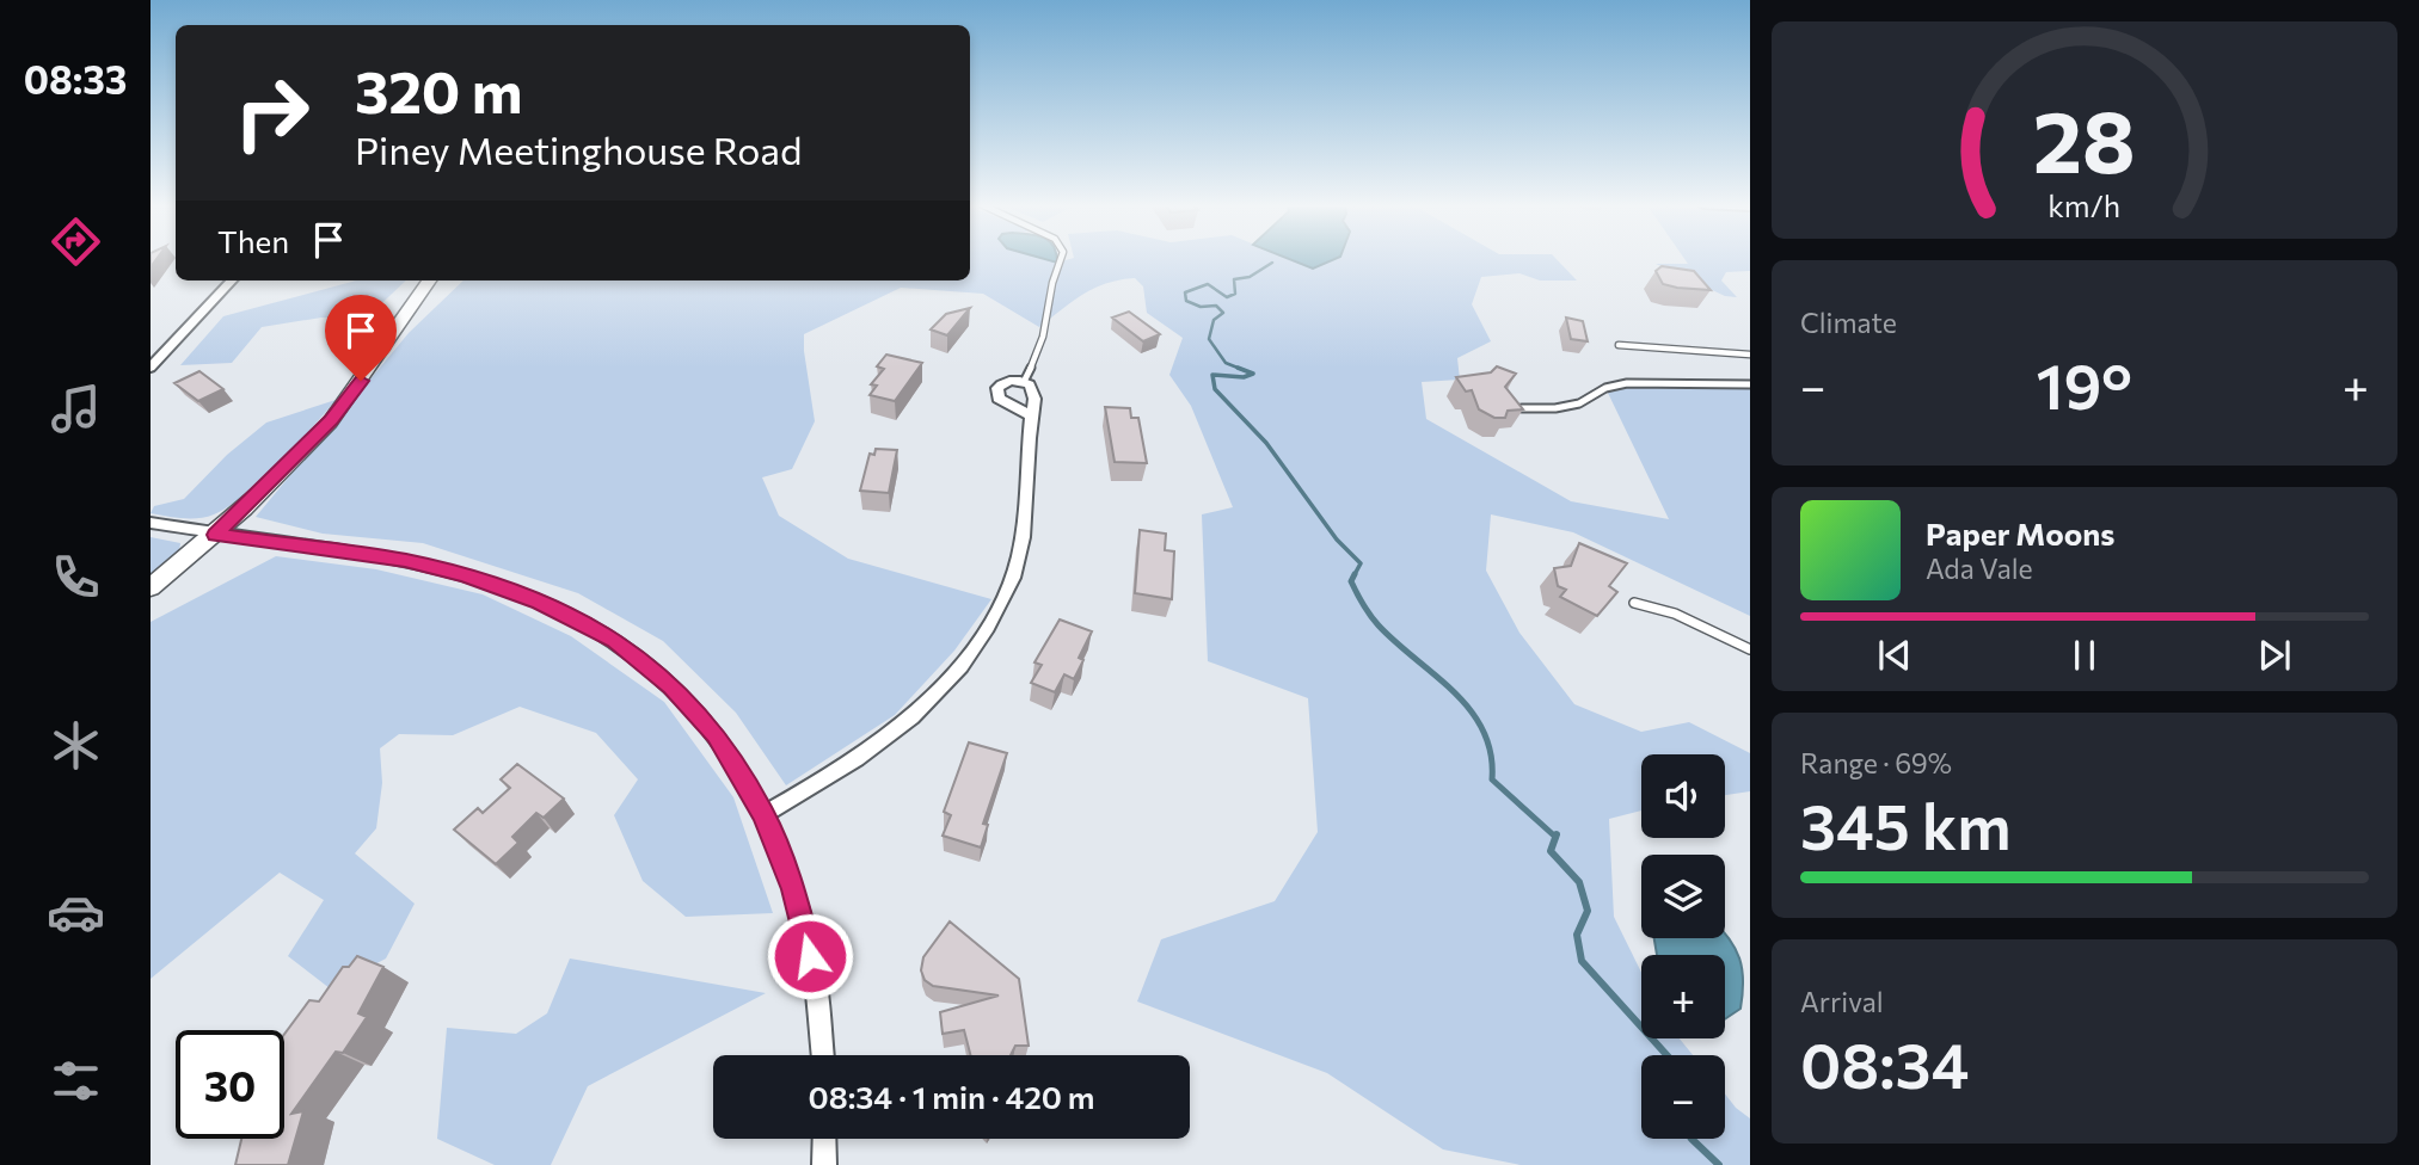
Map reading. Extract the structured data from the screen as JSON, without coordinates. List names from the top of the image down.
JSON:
{
  "page": {
    "tabs": "08:33",
    "turn": ["320 m", "Piney Meetinghouse Road"],
    "then": "Then",
    "tile": [
      "Climate",
      ["Range · 69%", "345 km"],
      ["Arrival", "08:34"]
    ],
    "heat": ["−", "19°", "+"],
    "song": ["Paper Moons", "Ada Vale"],
    "map_buttons": ["+", "−"],
    "limit": "30",
    "trip": "08:34 · 1 min · 420 m",
    "gauge": ["28", "km/h"]
  }
}
